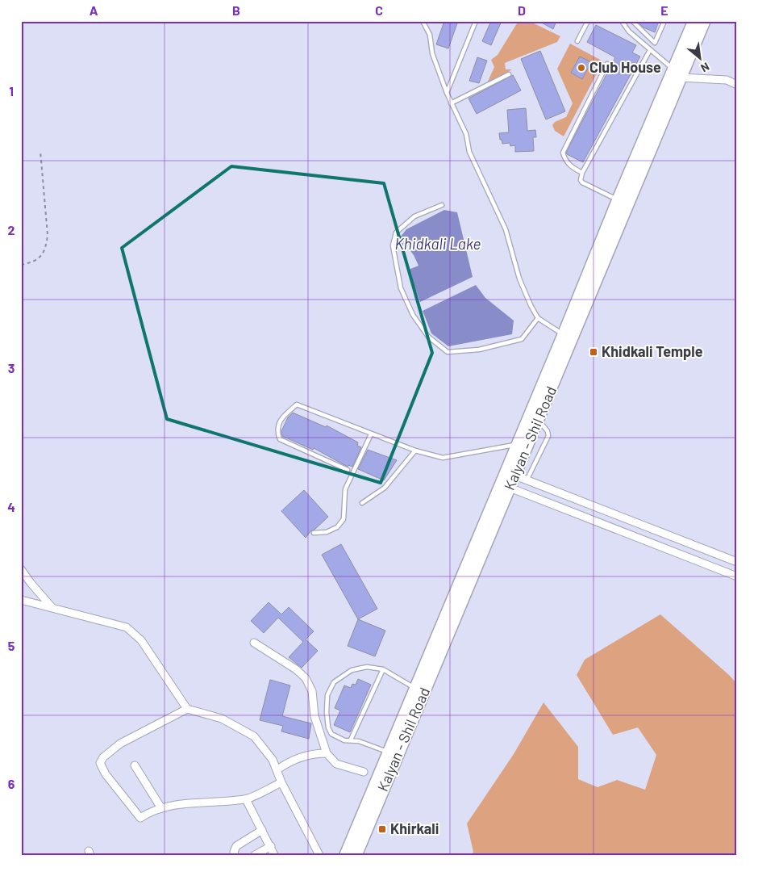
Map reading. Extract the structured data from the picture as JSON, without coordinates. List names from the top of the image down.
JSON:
{
  "streets": {
    "main road": ["Kalyan - Shil Road"]
  },
  "water": ["Khidkali Lake"],
  "places": {
    "other": ["Club House"],
    "transit": ["Khidkali Temple", "Khirkali"]
  },
  "north": "bottom right",
  "grid": {
    "columns": [
      "A",
      "B",
      "C",
      "D",
      "E"
    ],
    "rows": [
      "1",
      "2",
      "3",
      "4",
      "5",
      "6"
    ]
  }
}
